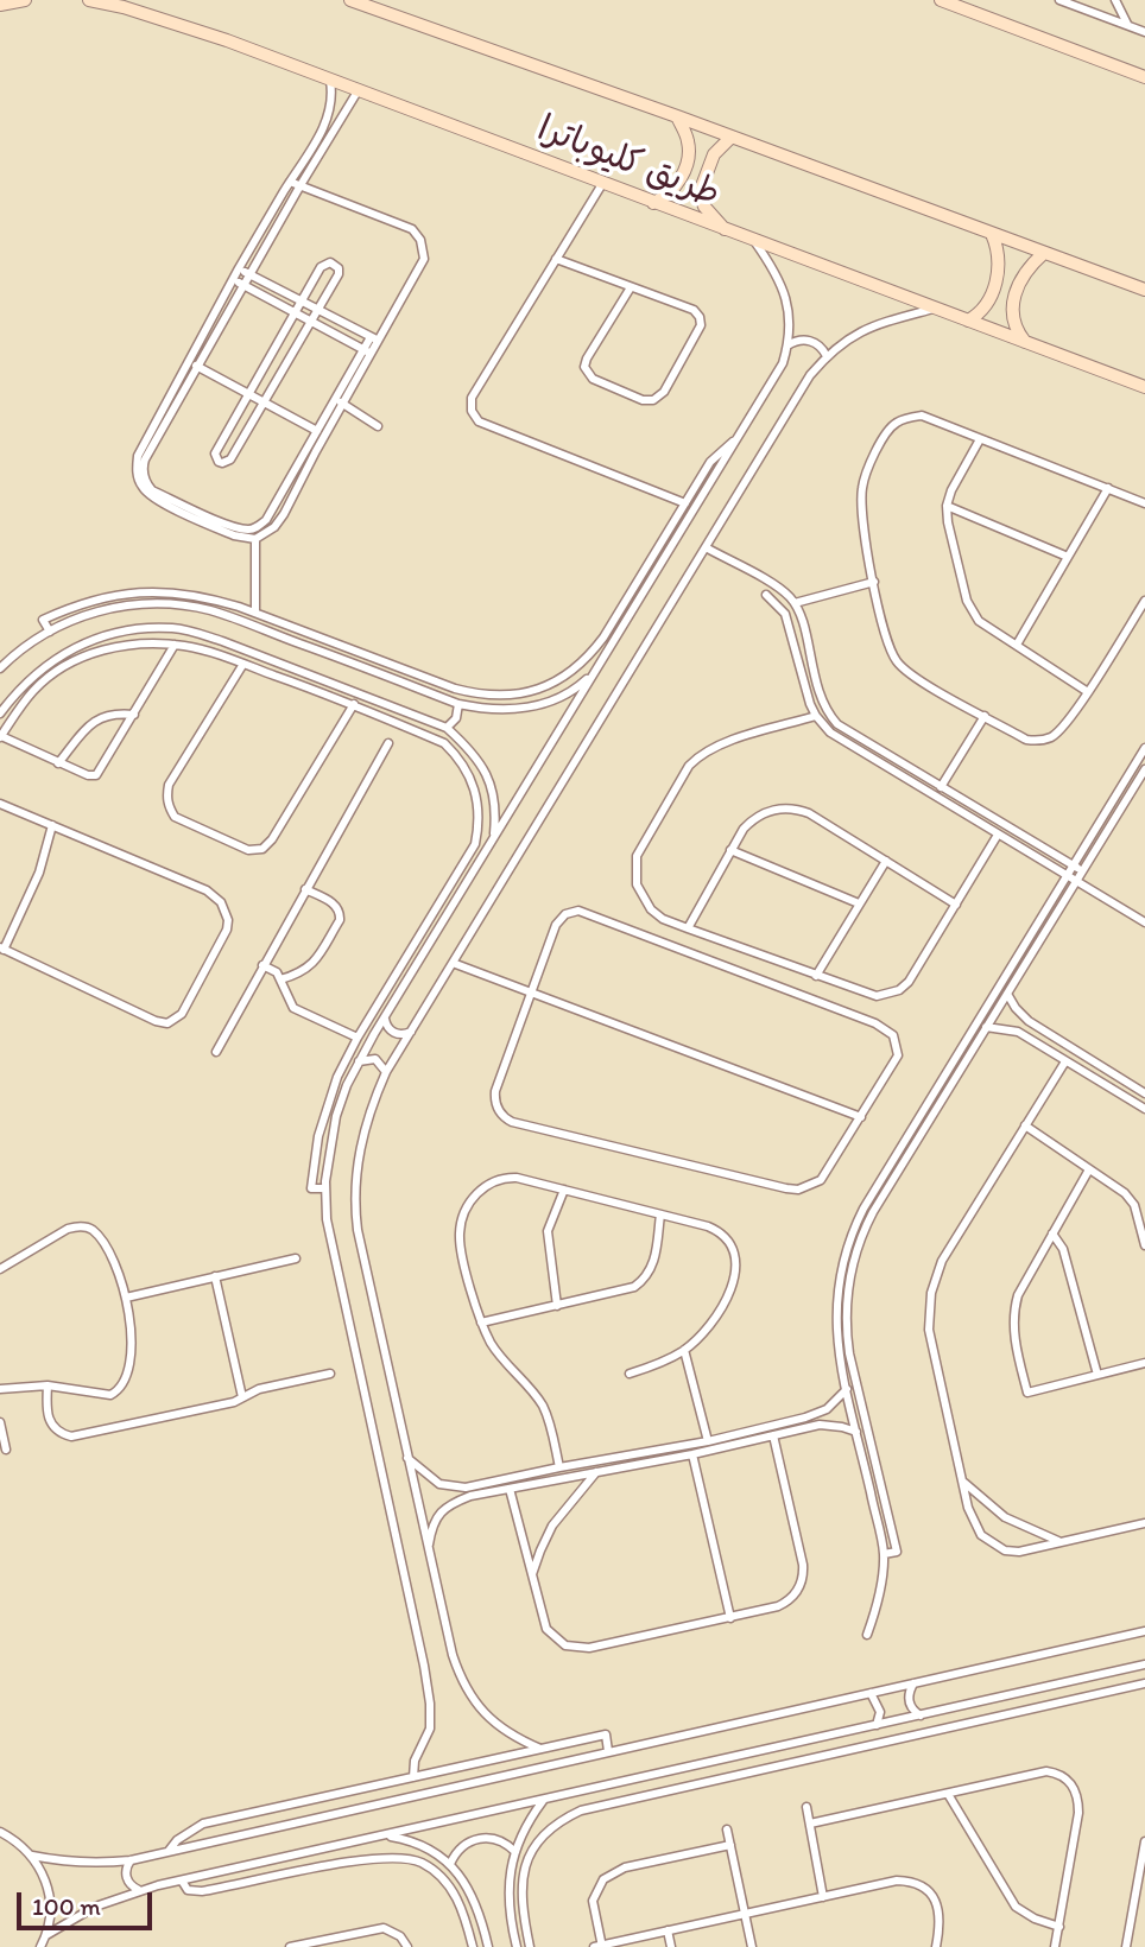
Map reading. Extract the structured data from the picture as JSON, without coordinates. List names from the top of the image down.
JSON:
{
  "streets": {
    "main road": ["طريق كليوباترا"]
  },
  "scale_bar": "100 m"
}
